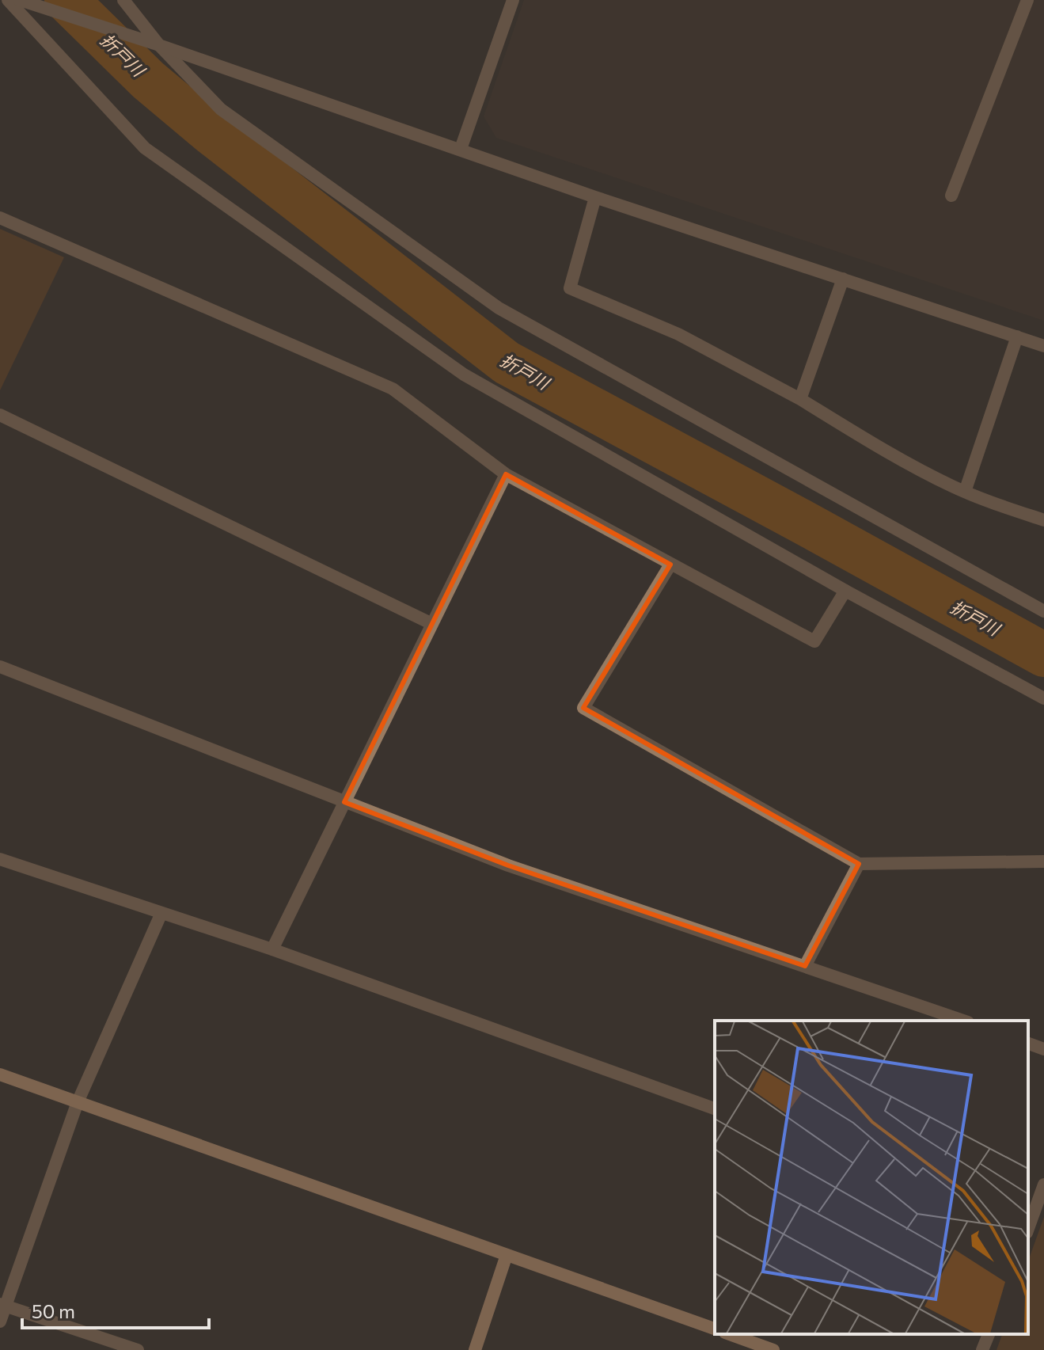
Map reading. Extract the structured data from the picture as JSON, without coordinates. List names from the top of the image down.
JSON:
{
  "water": ["折戸川"],
  "scale_bar": "50 m"
}
